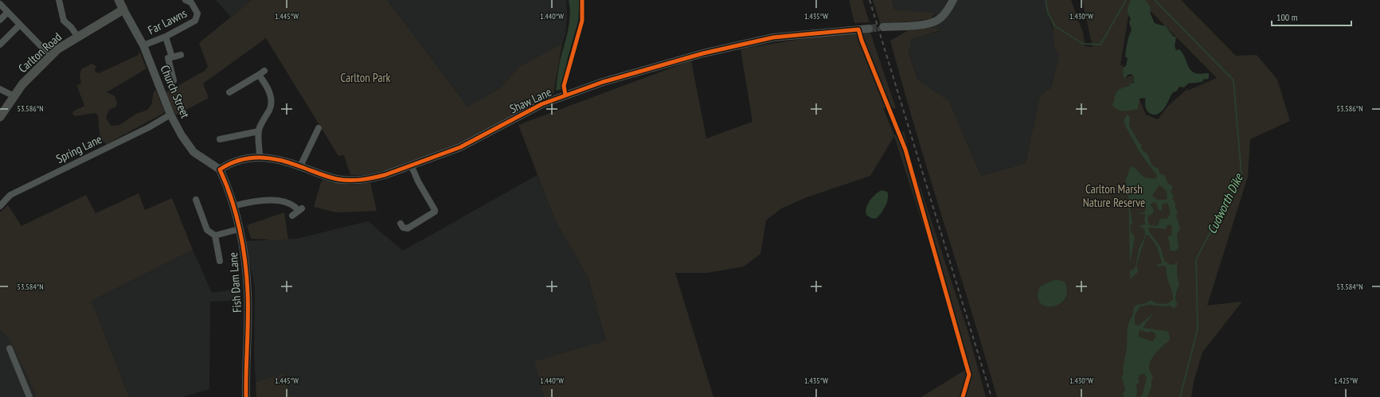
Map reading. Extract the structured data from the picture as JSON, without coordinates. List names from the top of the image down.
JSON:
{
  "streets": {
    "main road": ["Carlton Road"],
    "street": [
      "Far Lawns",
      "Church Street",
      "Shaw Lane",
      "Spring Lane",
      "Fish Dam Lane"
    ]
  },
  "crossings": [
    ["Far Lawns", "Church Street"],
    ["Carlton Road", "Church Street"],
    ["Church Street", "Shaw Lane"],
    ["Church Street", "Spring Lane"],
    ["Church Street", "Fish Dam Lane"],
    ["Shaw Lane", "Fish Dam Lane"]
  ],
  "water": ["Cudworth Dike"],
  "parks": ["Carlton Park", "Carlton Marsh Nature Reserve"],
  "scale_bar": "100 m",
  "coordinates": [
    "1.445°W",
    "1.440°W",
    "1.435°W",
    "1.430°W",
    "53.586°N",
    "53.584°N",
    "1.425°W"
  ]
}
